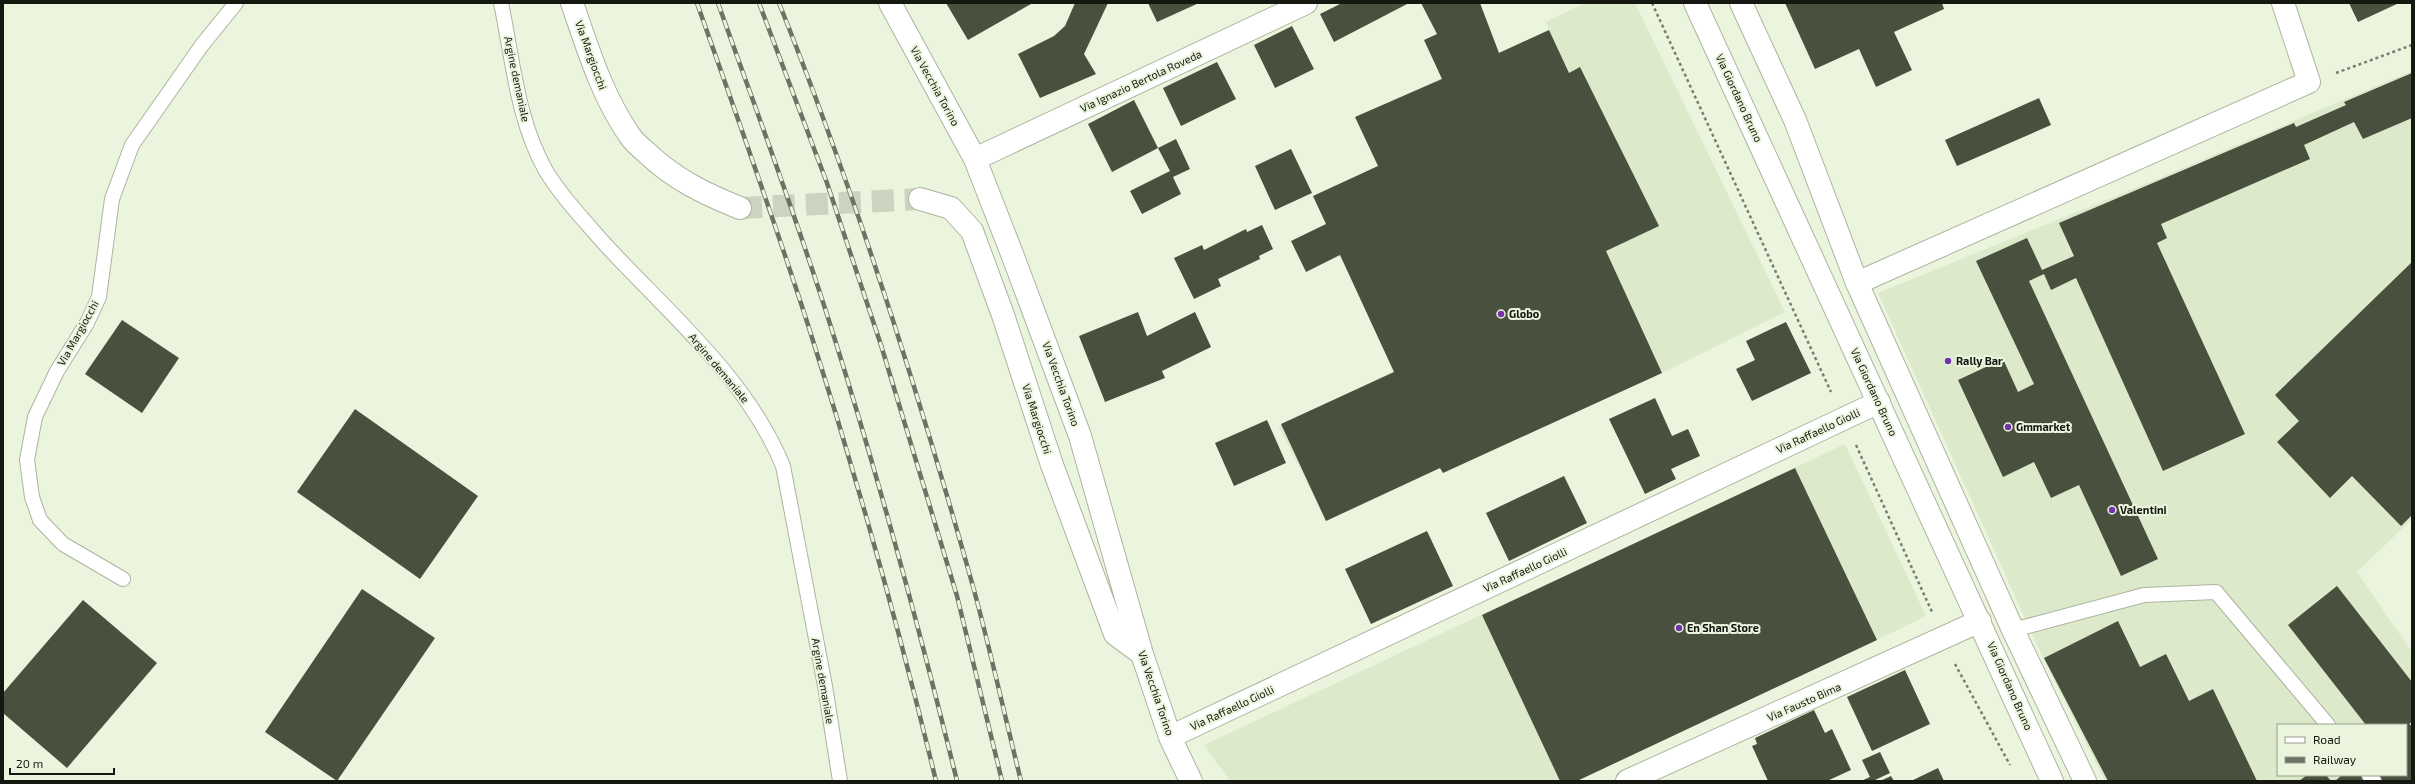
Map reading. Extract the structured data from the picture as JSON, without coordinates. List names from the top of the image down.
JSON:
{
  "streets": {
    "street": [
      "Via Margiocchi",
      "Via Ignazio Bertola Roveda",
      "Via Vecchia Torino",
      "Via Giordano Bruno",
      "Via Raffaello Giolli",
      "Via Fausto Bima"
    ],
    "lane": ["Argine demaniale"]
  },
  "crossings": [
    ["Via Margiocchi", "Via Vecchia Torino"],
    ["Via Ignazio Bertola Roveda", "Via Vecchia Torino"],
    ["Via Vecchia Torino", "Via Raffaello Giolli"],
    ["Via Giordano Bruno", "Via Raffaello Giolli"],
    ["Via Giordano Bruno", "Via Fausto Bima"]
  ],
  "places": [
    "Globo",
    "Rally Bar",
    "Gmmarket",
    "Valentini",
    "En Shan Store"
  ],
  "legend": ["Road", "Railway"],
  "scale_bar": "20 m"
}
